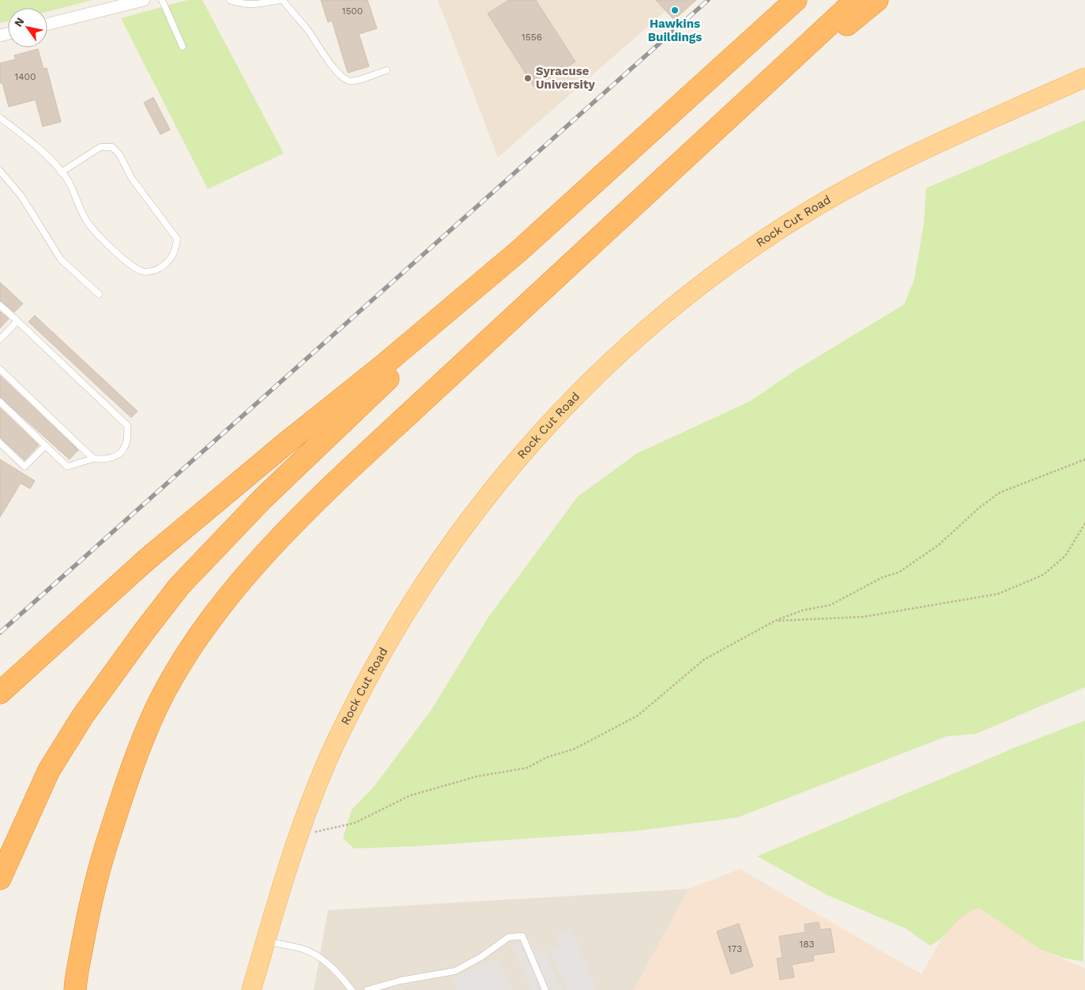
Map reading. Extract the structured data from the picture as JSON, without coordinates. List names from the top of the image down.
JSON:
{
  "streets": {
    "main road": ["Rock Cut Road"]
  },
  "places": ["Hawkins Buildings", "Syracuse University"],
  "house_numbers": [
    "1500",
    "1556",
    "1400",
    "183",
    "173"
  ],
  "north": "top left"
}
